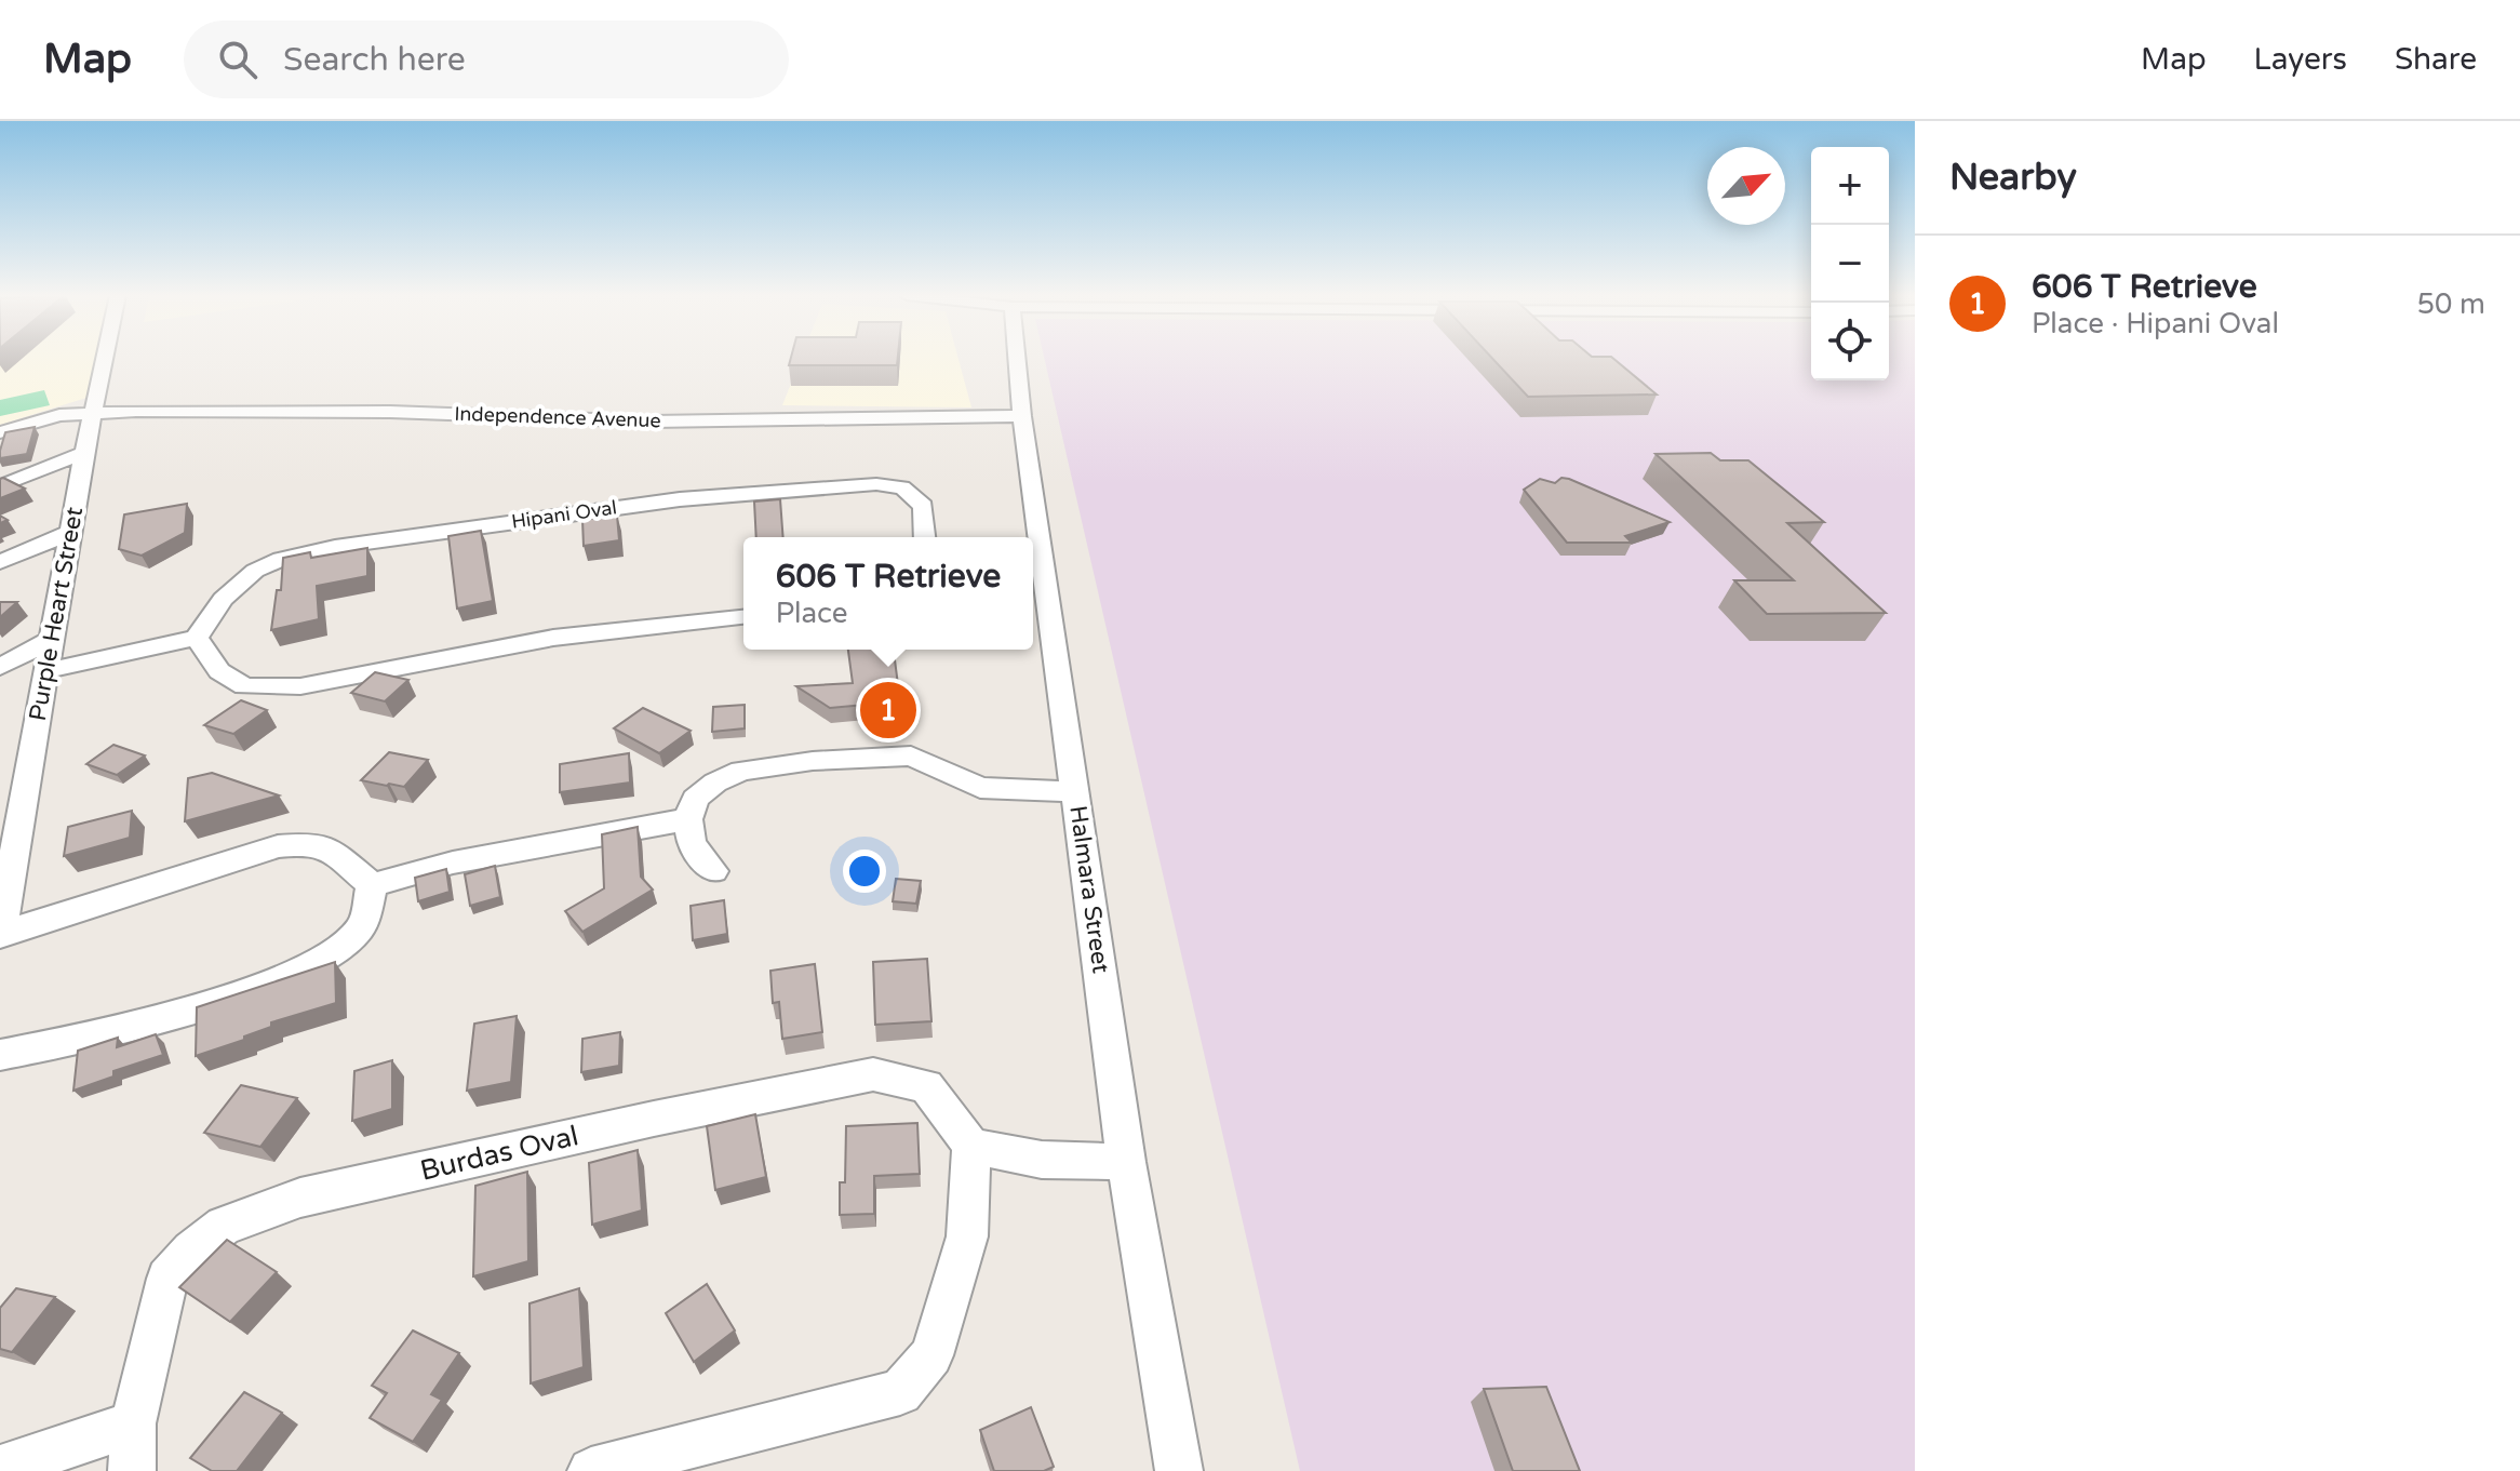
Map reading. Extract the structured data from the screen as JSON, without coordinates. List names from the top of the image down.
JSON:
{
  "streets": {
    "street": [
      "Independence Avenue",
      "Hipani Oval",
      "Purple Heart Street",
      "Halmara Street",
      "Burdas Oval"
    ]
  },
  "crossings": [
    ["Independence Avenue", "Purple Heart Street"],
    ["Independence Avenue", "Halmara Street"]
  ],
  "north": "top right",
  "page": {
    "header": "Map",
    "search": "Search here",
    "nav": ["Map", "Layers", "Share"],
    "heading": "Nearby",
    "map_buttons": ["+", "−"],
    "list": [
      {
        "mark": "1",
        "name": "606 T Retrieve",
        "note": "Place · Hipani Oval",
        "value": "50 m"
      }
    ],
    "popup": ["606 T Retrieve", "Place"],
    "pins": "1"
  }
}
